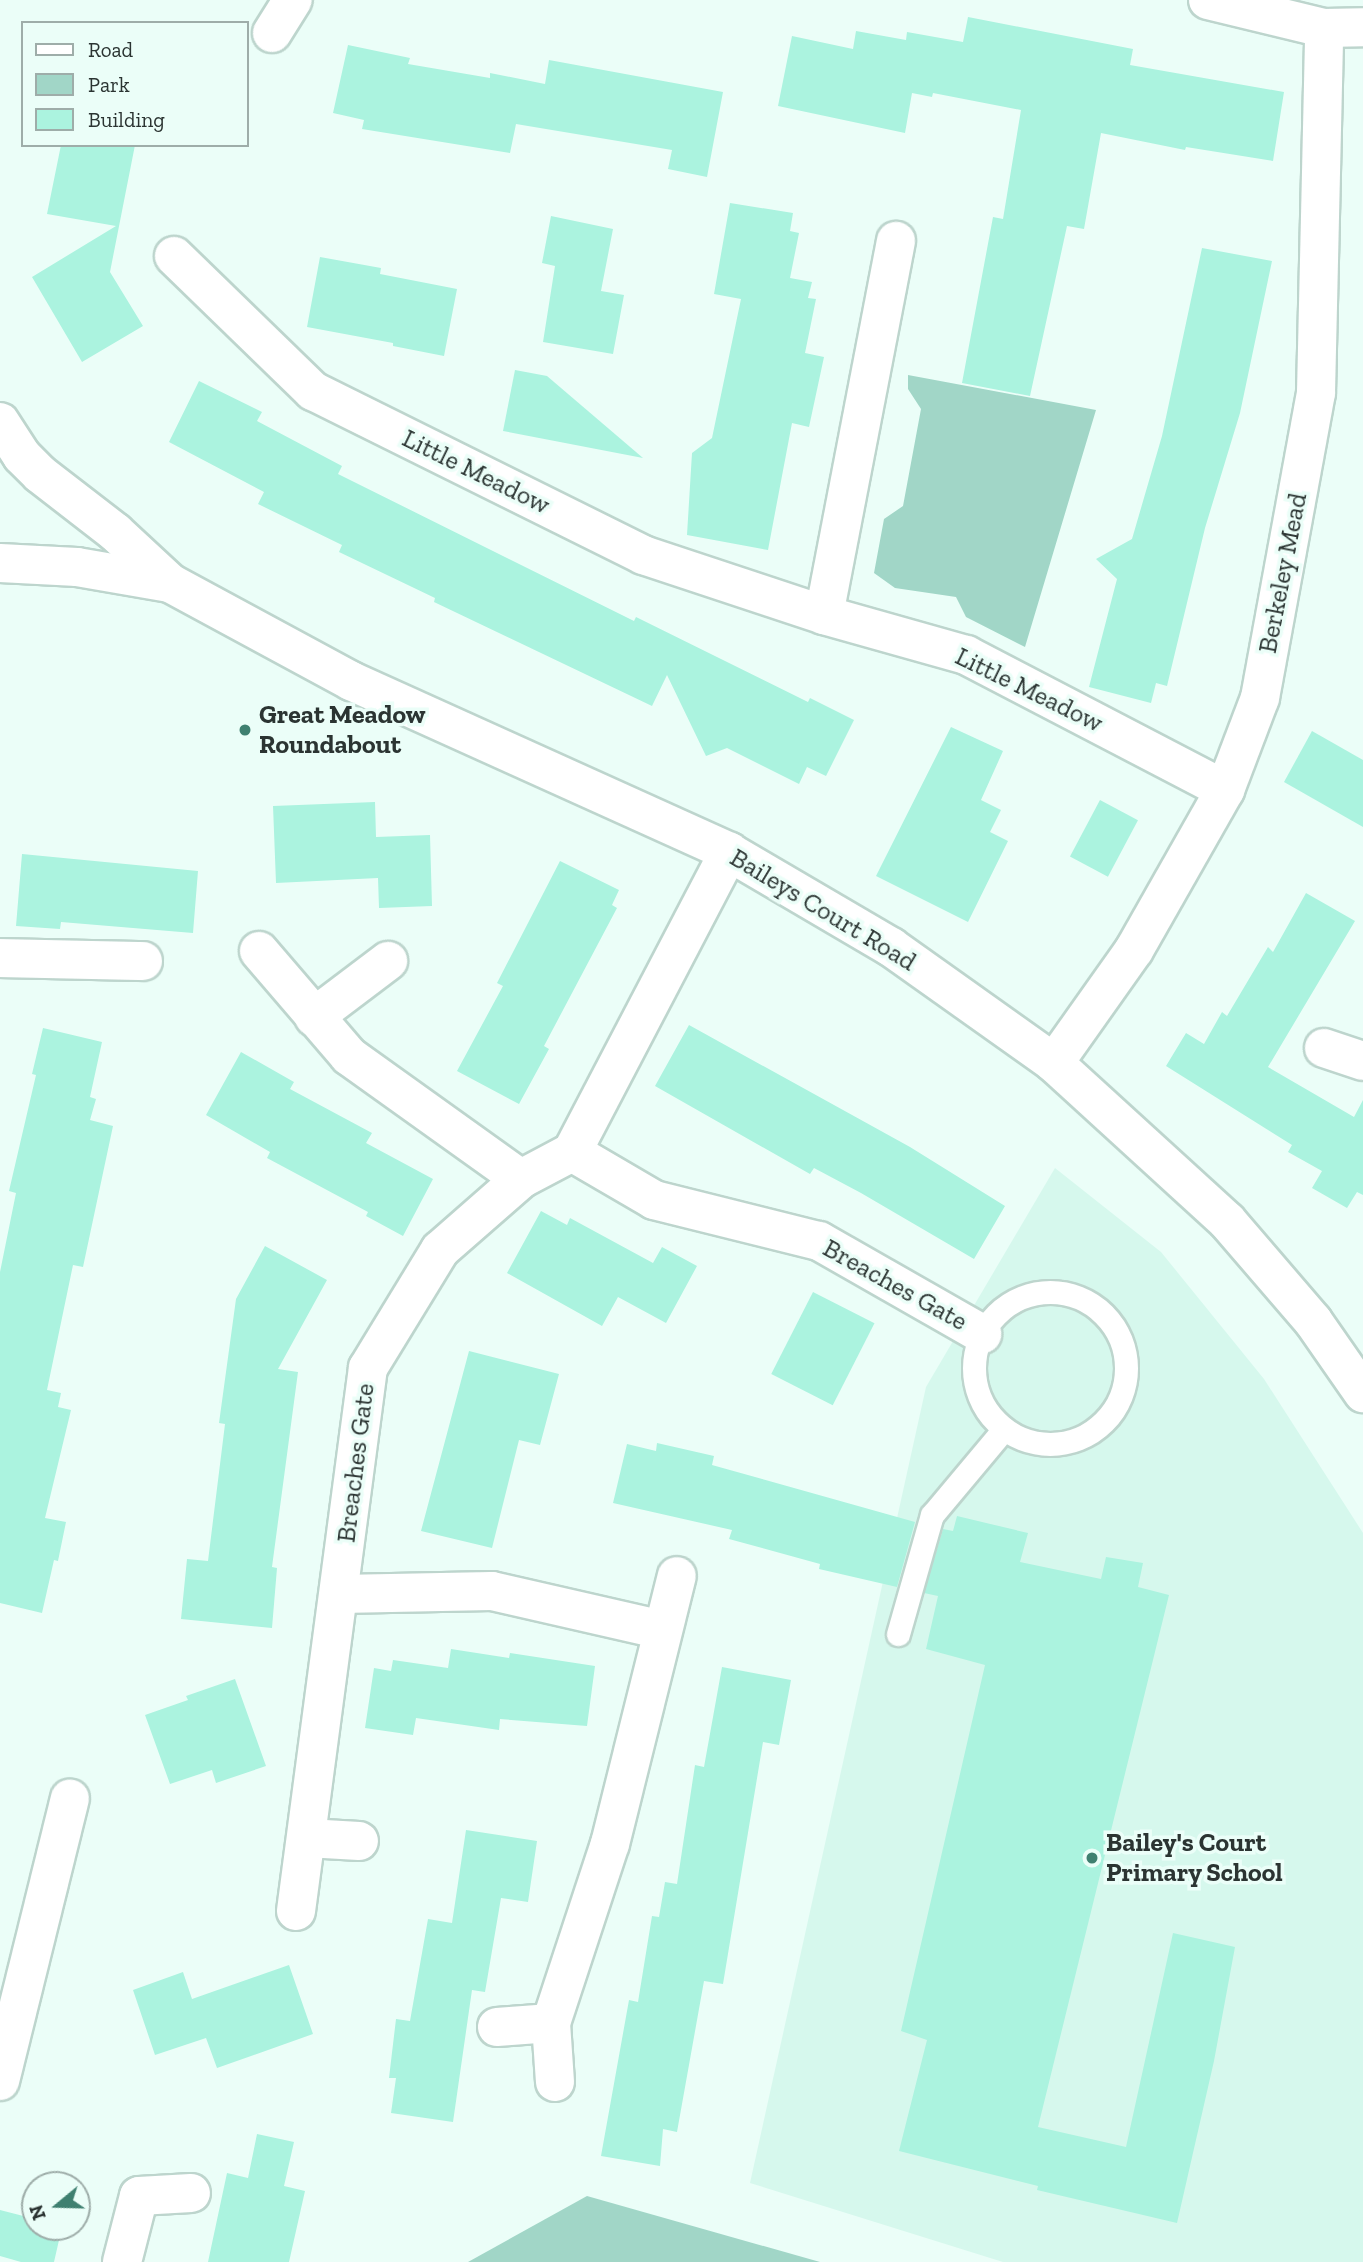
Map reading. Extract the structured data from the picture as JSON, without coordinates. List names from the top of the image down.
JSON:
{
  "streets": {
    "street": [
      "Little Meadow",
      "Berkeley Mead",
      "Baileys Court Road",
      "Breaches Gate"
    ]
  },
  "crossings": [
    ["Little Meadow", "Berkeley Mead"],
    ["Berkeley Mead", "Baileys Court Road"]
  ],
  "places": ["Great Meadow Roundabout", "Bailey's Court Primary School"],
  "legend": ["Road", "Park", "Building"],
  "north": "left"
}
